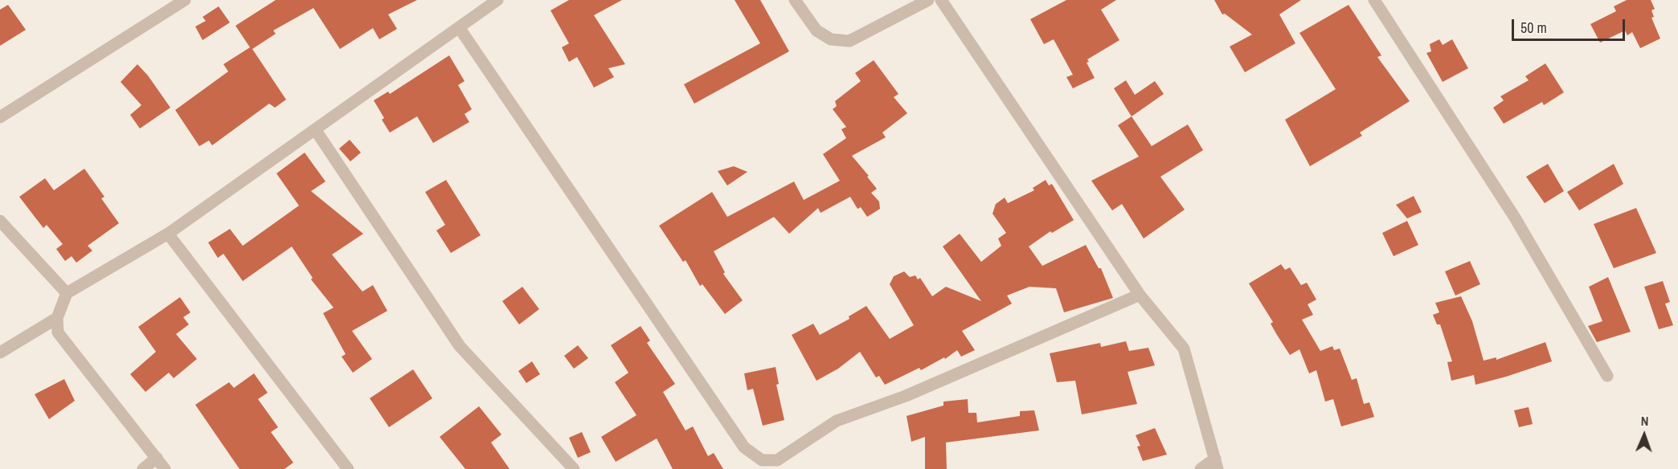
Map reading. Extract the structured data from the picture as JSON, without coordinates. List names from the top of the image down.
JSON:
{
  "scale_bar": "50 m",
  "north": "top"
}
